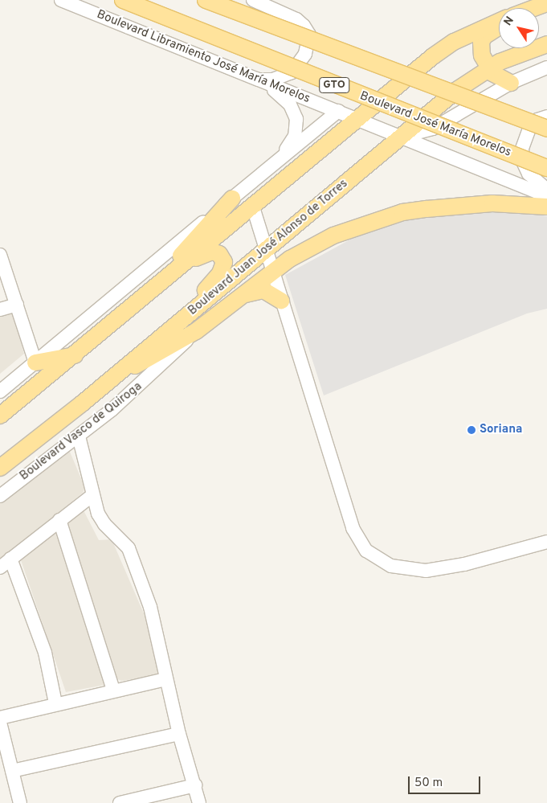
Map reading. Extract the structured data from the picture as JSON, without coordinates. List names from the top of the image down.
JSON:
{
  "streets": {
    "main road": ["GTO", "Boulevard José María Morelos", "Boulevard Juan José Alonso de Torres"],
    "street": ["Boulevard Libramiento José María Morelos", "Boulevard Vasco de Quiroga"]
  },
  "crossings": [
    ["Boulevard Libramiento José María Morelos", "Boulevard Juan José Alonso de Torres"]
  ],
  "places": ["Soriana"],
  "scale_bar": "50 m",
  "north": "top left"
}
